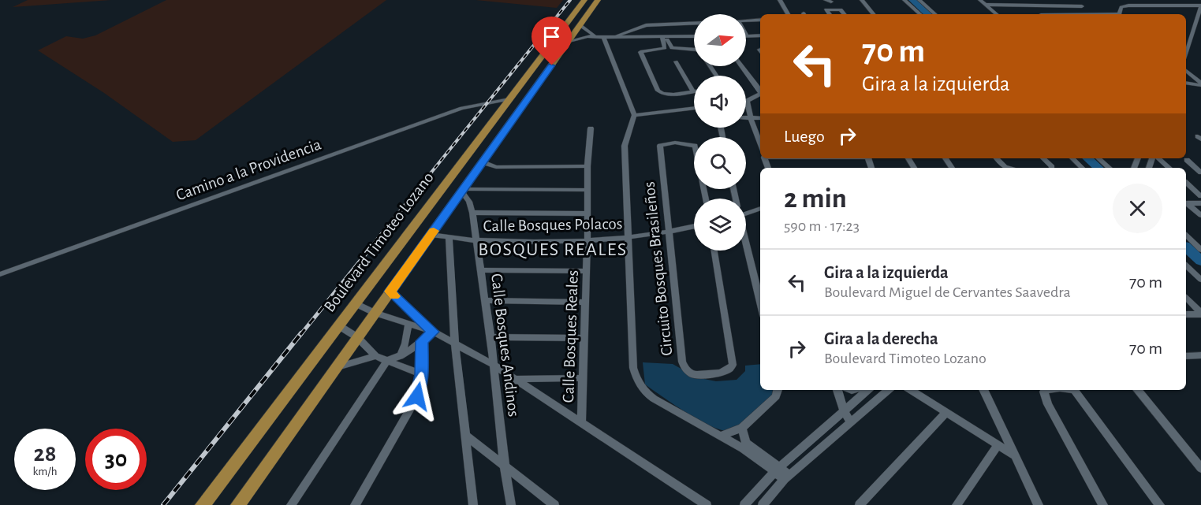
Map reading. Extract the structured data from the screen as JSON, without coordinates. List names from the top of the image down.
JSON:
{
  "streets": {
    "main road": ["Boulevard Timoteo Lozano"],
    "street": [
      "Camino a la Providencia",
      "Calle Bosques Polacos",
      "Circuito Bosques Brasileños",
      "Calle Bosques Reales",
      "Calle Bosques Andinos"
    ]
  },
  "crossings": [
    ["Camino a la Providencia", "Boulevard Timoteo Lozano"],
    ["Calle Bosques Polacos", "Circuito Bosques Brasileños"],
    ["Calle Bosques Polacos", "Calle Bosques Reales"],
    ["Calle Bosques Polacos", "Calle Bosques Andinos"]
  ],
  "districts": ["BOSQUES REALES"],
  "north": "right",
  "page": {
    "turn": ["70 m", "Gira a la izquierda"],
    "then": "Luego",
    "heading": ["2 min", "590 m · 17:23"],
    "list": [
      {
        "name": "Gira a la izquierda",
        "note": "Boulevard Miguel de Cervantes Saavedra",
        "value": "70 m"
      },
      {
        "name": "Gira a la derecha",
        "note": "Boulevard Timoteo Lozano",
        "value": "70 m"
      }
    ],
    "speed": "28 km/h",
    "limit": "30"
  }
}
